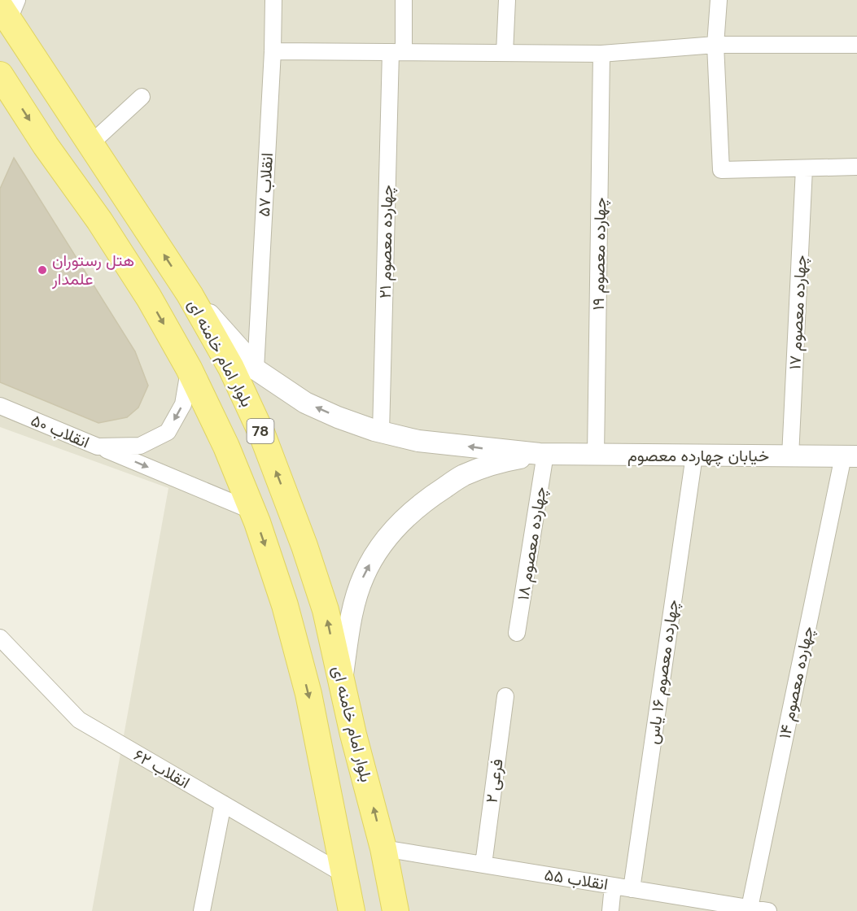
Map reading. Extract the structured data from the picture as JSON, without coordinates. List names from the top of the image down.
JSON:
{
  "streets": {
    "main road": ["بلوار امام خامنه ای", "78"],
    "street": [
      "انقلاب ۵۷",
      "چهارده معصوم ۲۱",
      "چهارده معصوم ۱۹",
      "چهارده معصوم ۱۷",
      "انقلاب ۵۰",
      "خیابان چهارده معصوم",
      "چهارده معصوم ۱۸",
      "چهارده معصوم ۱۶ یاس",
      "چهارده معصوم ۱۴",
      "انقلاب ۶۲",
      "فرعی ۲",
      "انقلاب ۵۵"
    ]
  },
  "crossings": [
    ["چهارده معصوم ۱۹", "خیابان چهارده معصوم"],
    ["چهارده معصوم ۱۷", "خیابان چهارده معصوم"],
    ["بلوار امام خامنه ای", "انقلاب ۵۵"],
    ["انقلاب ۵۰", "78"],
    ["78", "انقلاب ۶۲"],
    ["خیابان چهارده معصوم", "چهارده معصوم ۱۸"],
    ["خیابان چهارده معصوم", "چهارده معصوم ۱۶ یاس"],
    ["خیابان چهارده معصوم", "چهارده معصوم ۱۴"],
    ["چهارده معصوم ۱۶ یاس", "انقلاب ۵۵"],
    ["چهارده معصوم ۱۴", "انقلاب ۵۵"],
    ["فرعی ۲", "انقلاب ۵۵"]
  ],
  "one_way": ["انقلاب ۵۰"],
  "places": ["هتل رستوران علمدار"]
}
